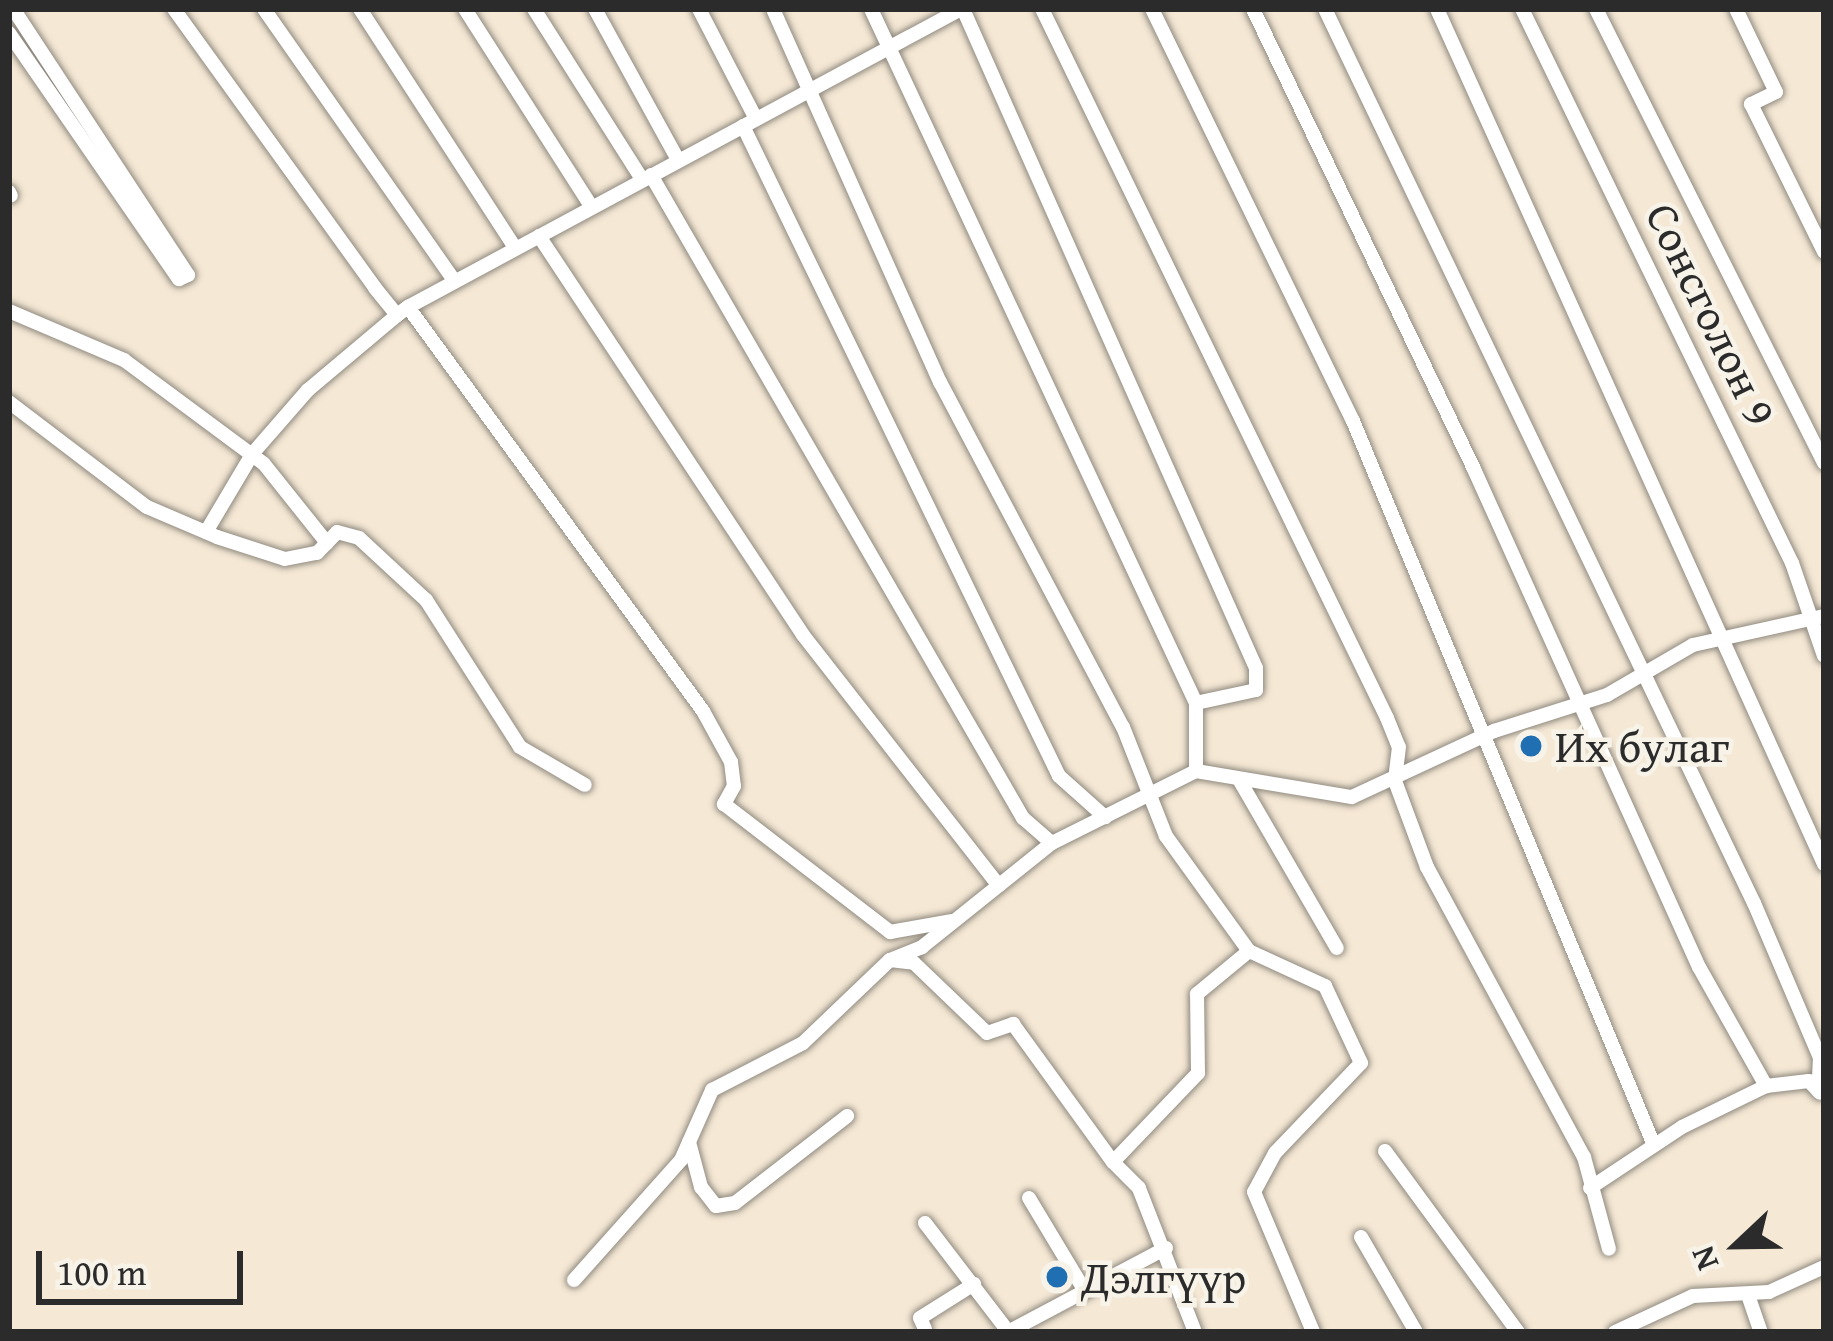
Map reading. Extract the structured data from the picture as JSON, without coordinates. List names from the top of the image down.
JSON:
{
  "streets": {
    "street": ["Сонсголон 9"]
  },
  "places": ["Их булаг", "Дэлгүүр"],
  "scale_bar": "100 m",
  "north": "left"
}
